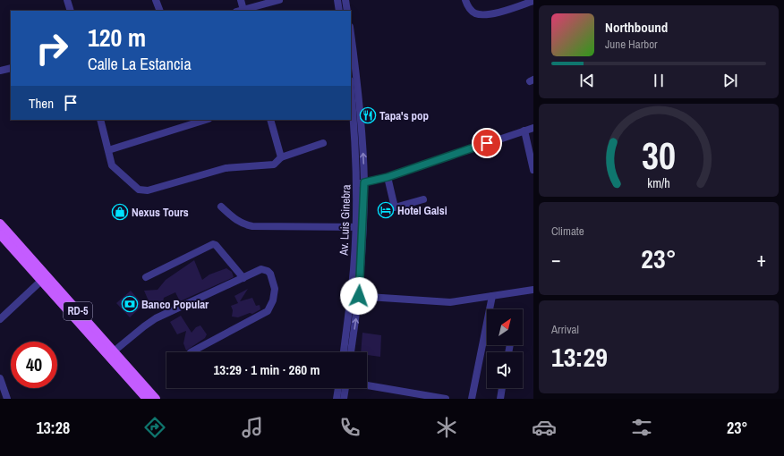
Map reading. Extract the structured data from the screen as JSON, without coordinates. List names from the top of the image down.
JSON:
{
  "streets": {
    "main road": ["RD-5"],
    "street": ["Av. Luis Ginebra"]
  },
  "places": {
    "restaurant": ["Tapa's pop"],
    "hotel": ["Hotel Galsi"],
    "shop": ["Nexus Tours"],
    "bank": ["Banco Popular"]
  },
  "north": "top right",
  "page": {
    "turn": ["120 m", "Calle La Estancia"],
    "song": ["Northbound", "June Harbor"],
    "then": "Then",
    "tile": [
      "Climate",
      ["Arrival", "13:29"]
    ],
    "heat": ["−", "23°", "+"],
    "limit": "40",
    "trip": "13:29 · 1 min · 260 m",
    "tabs": ["13:28", "23°"],
    "gauge": ["30", "km/h"]
  }
}
